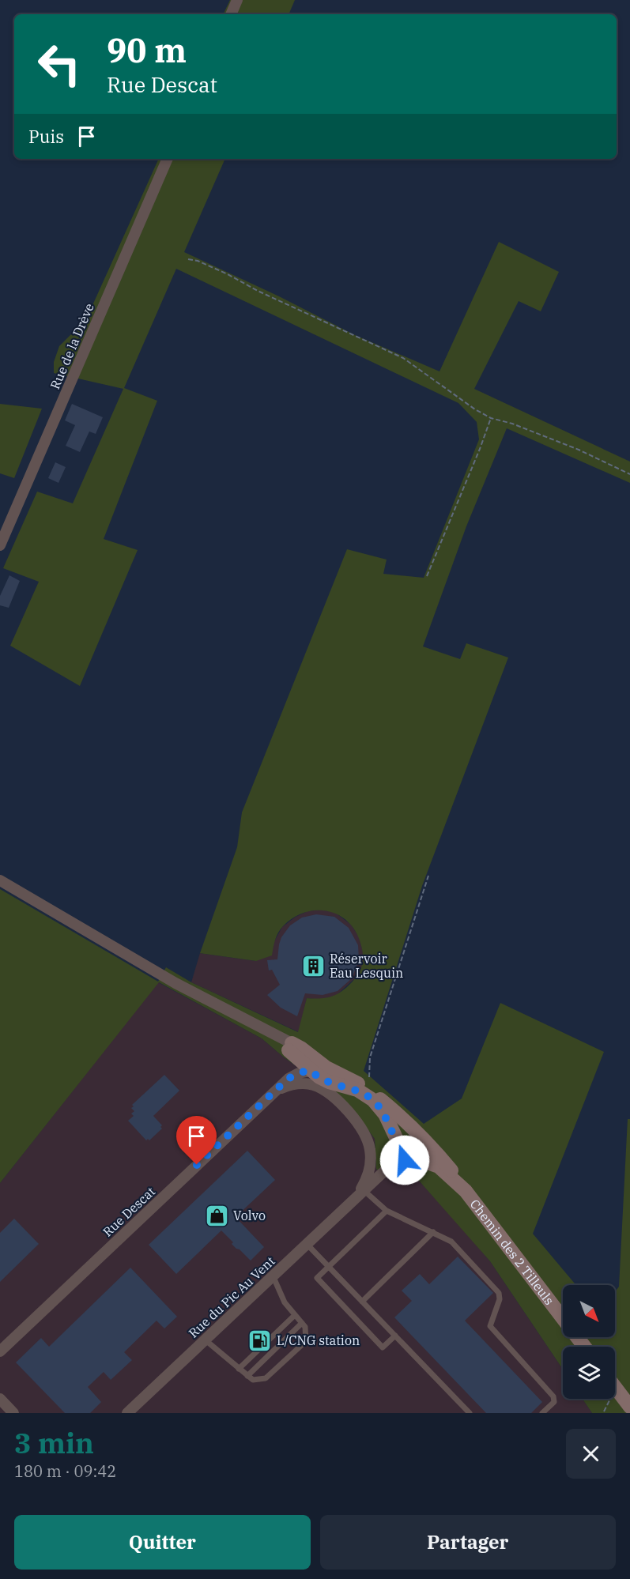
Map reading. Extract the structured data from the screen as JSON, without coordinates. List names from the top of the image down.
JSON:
{
  "streets": {
    "street": [
      "Rue de la Drève",
      "Rue Descat",
      "Chemin des 2 Tilleuls",
      "Rue du Pic Au Vent"
    ]
  },
  "crossings": [
    ["Rue Descat", "Rue du Pic Au Vent"],
    ["Chemin des 2 Tilleuls", "Rue du Pic Au Vent"]
  ],
  "places": {
    "building": ["Réservoir Eau Lesquin"],
    "shop": ["Volvo"],
    "fuel station": ["L/CNG station"]
  },
  "north": "bottom right",
  "page": {
    "turn": ["90 m", "Rue Descat"],
    "then": "Puis",
    "heading": ["3 min", "180 m · 09:42"],
    "buttons": ["Quitter", "Partager"]
  }
}
